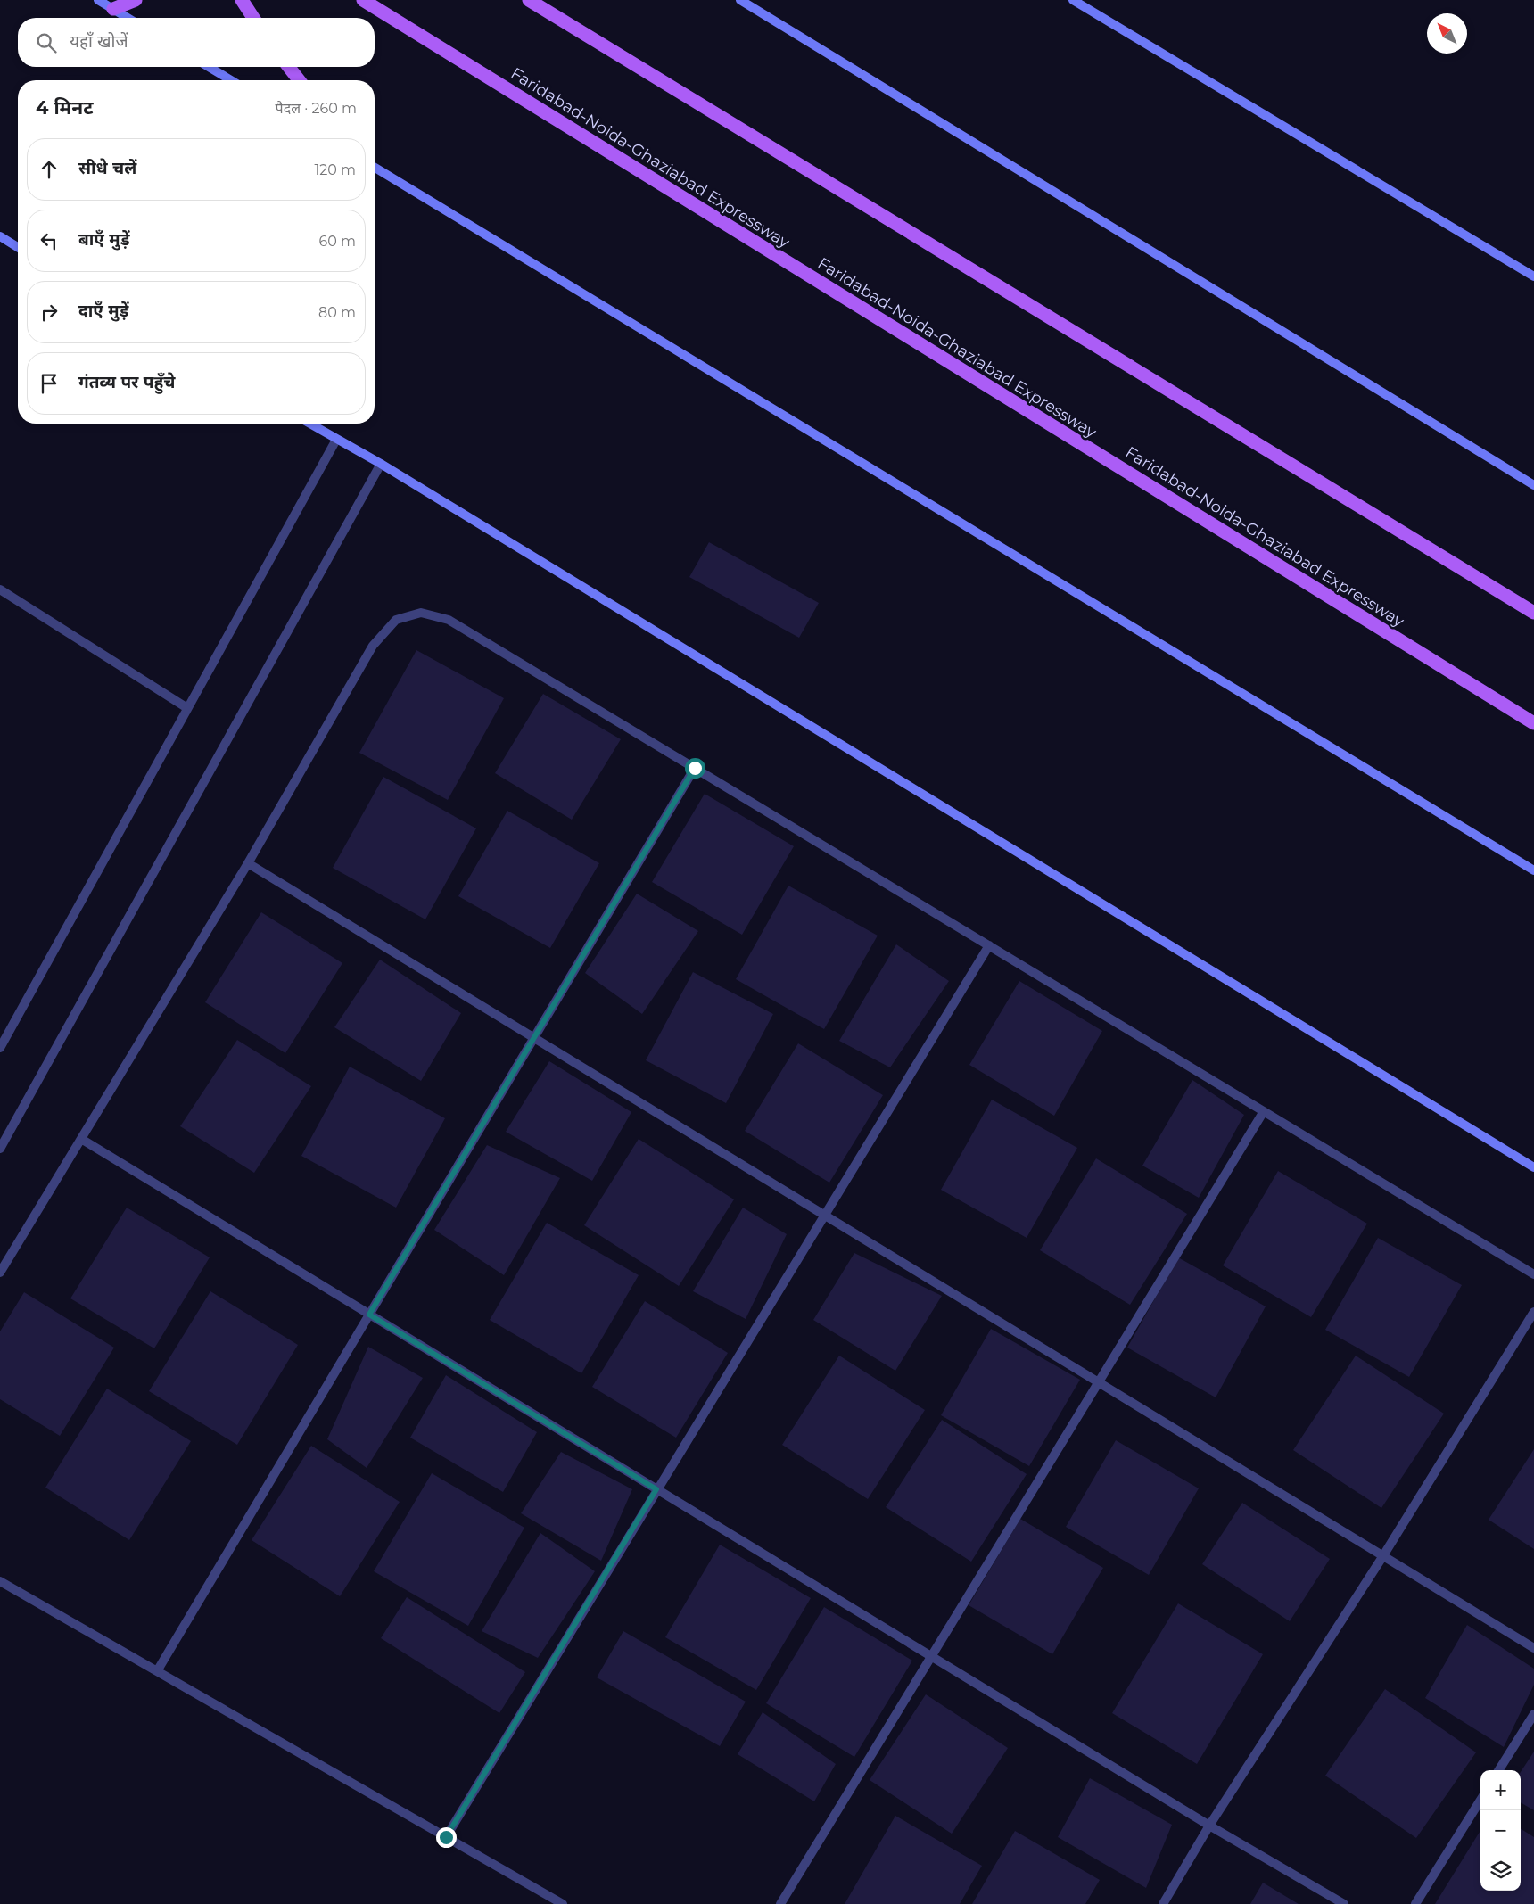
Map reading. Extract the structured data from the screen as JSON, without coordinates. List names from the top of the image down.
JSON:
{
  "streets": {
    "main road": ["Faridabad-Noida-Ghaziabad Expressway"]
  },
  "north": "top left",
  "page": {
    "search": "यहाँ खोजें",
    "heading": ["4 मिनट", "पैदल · 260 m"],
    "list": [
      ["सीधे चलें", "120 m"],
      ["बाएँ मुड़ें", "60 m"],
      ["दाएँ मुड़ें", "80 m"],
      "गंतव्य पर पहुँचे"
    ],
    "map_buttons": ["+", "−"]
  }
}
